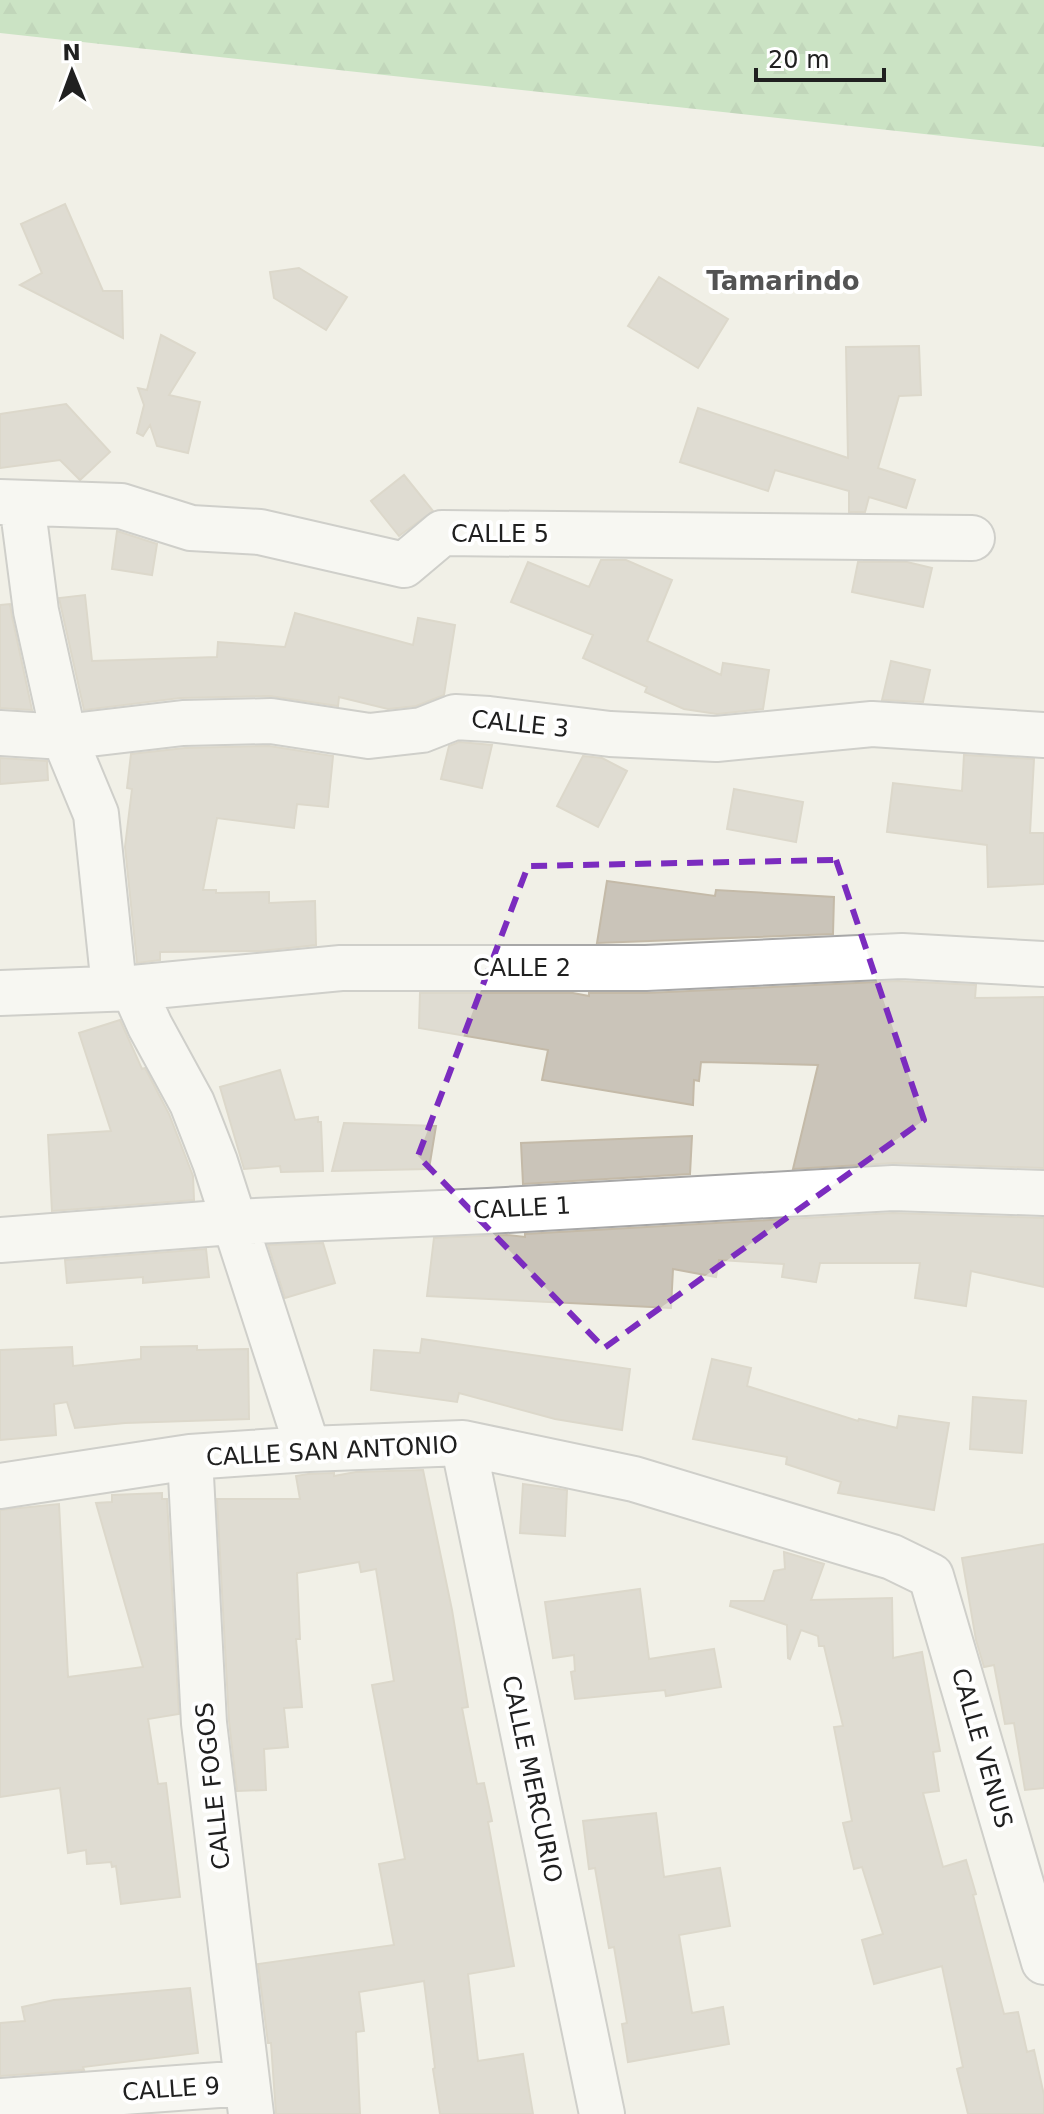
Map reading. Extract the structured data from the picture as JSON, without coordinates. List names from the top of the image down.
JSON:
{
  "streets": {
    "street": [
      "CALLE 5",
      "CALLE 3",
      "CALLE 2",
      "CALLE 1",
      "CALLE SAN ANTONIO",
      "CALLE VENUS",
      "CALLE MERCURIO",
      "CALLE FOGOS",
      "CALLE 9"
    ]
  },
  "crossings": [
    ["CALLE SAN ANTONIO", "CALLE VENUS"],
    ["CALLE SAN ANTONIO", "CALLE MERCURIO"],
    ["CALLE SAN ANTONIO", "CALLE FOGOS"],
    ["CALLE FOGOS", "CALLE 9"]
  ],
  "districts": ["Tamarindo"],
  "scale_bar": "20 m",
  "north": "top"
}
